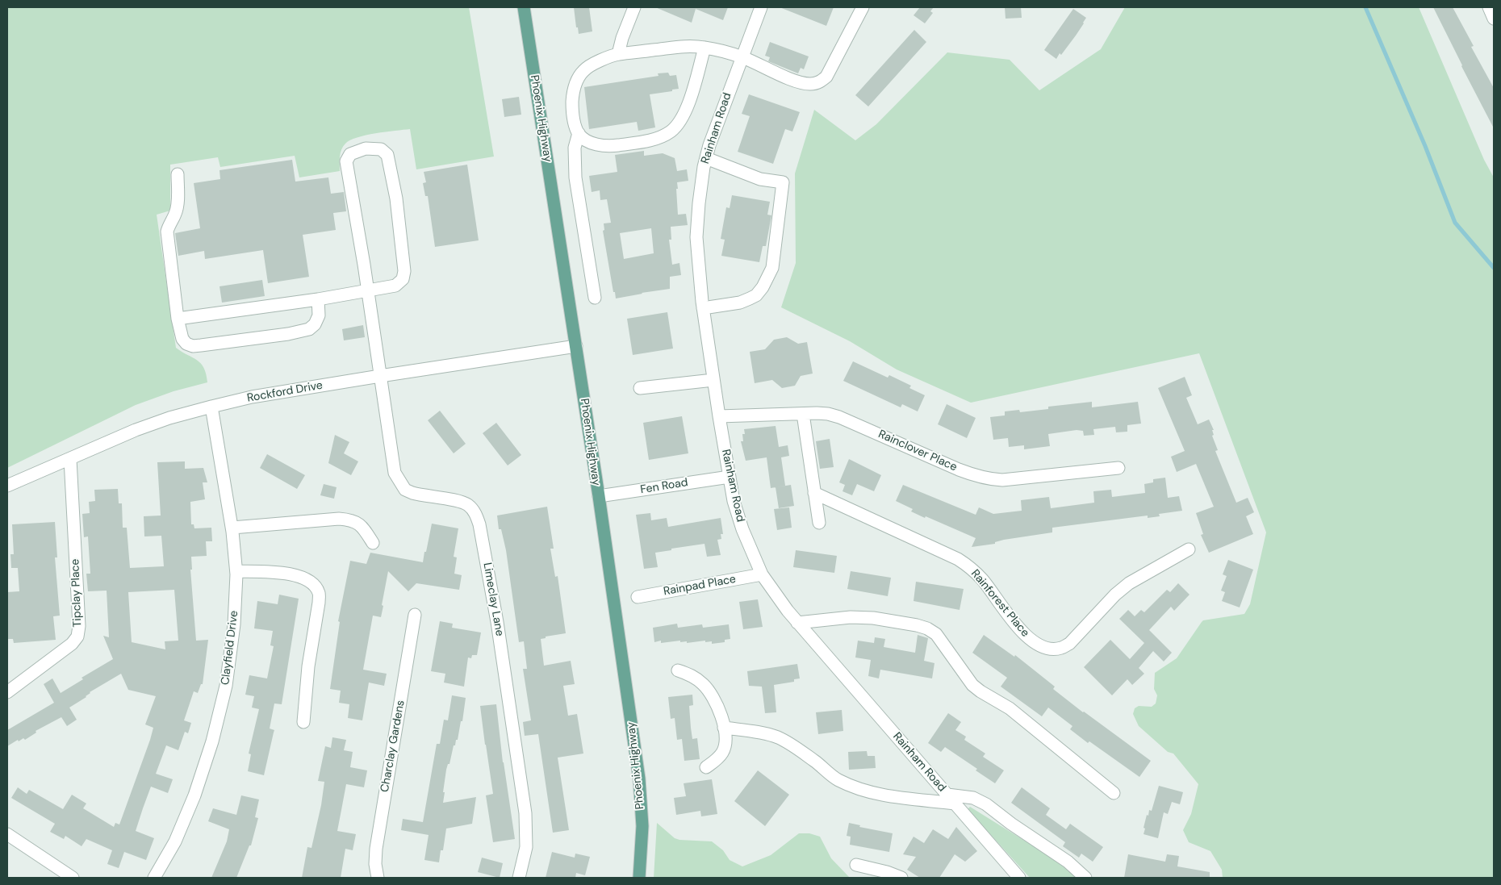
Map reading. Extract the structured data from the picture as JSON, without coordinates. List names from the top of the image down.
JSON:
{
  "streets": {
    "main road": ["Phoenix Highway"],
    "street": [
      "Rainham Road",
      "Rockford Drive",
      "Rainclover Place",
      "Fen Road",
      "Rainpad Place",
      "Tipclay Place",
      "Limeclay Lane",
      "Rainforest Place",
      "Clayfield Drive",
      "Charclay Gardens"
    ]
  },
  "crossings": [
    ["Phoenix Highway", "Rockford Drive"],
    ["Phoenix Highway", "Fen Road"],
    ["Rainham Road", "Rainclover Place"],
    ["Rainham Road", "Fen Road"],
    ["Rainham Road", "Rainpad Place"],
    ["Rockford Drive", "Tipclay Place"],
    ["Rockford Drive", "Limeclay Lane"],
    ["Rockford Drive", "Clayfield Drive"]
  ]
}
